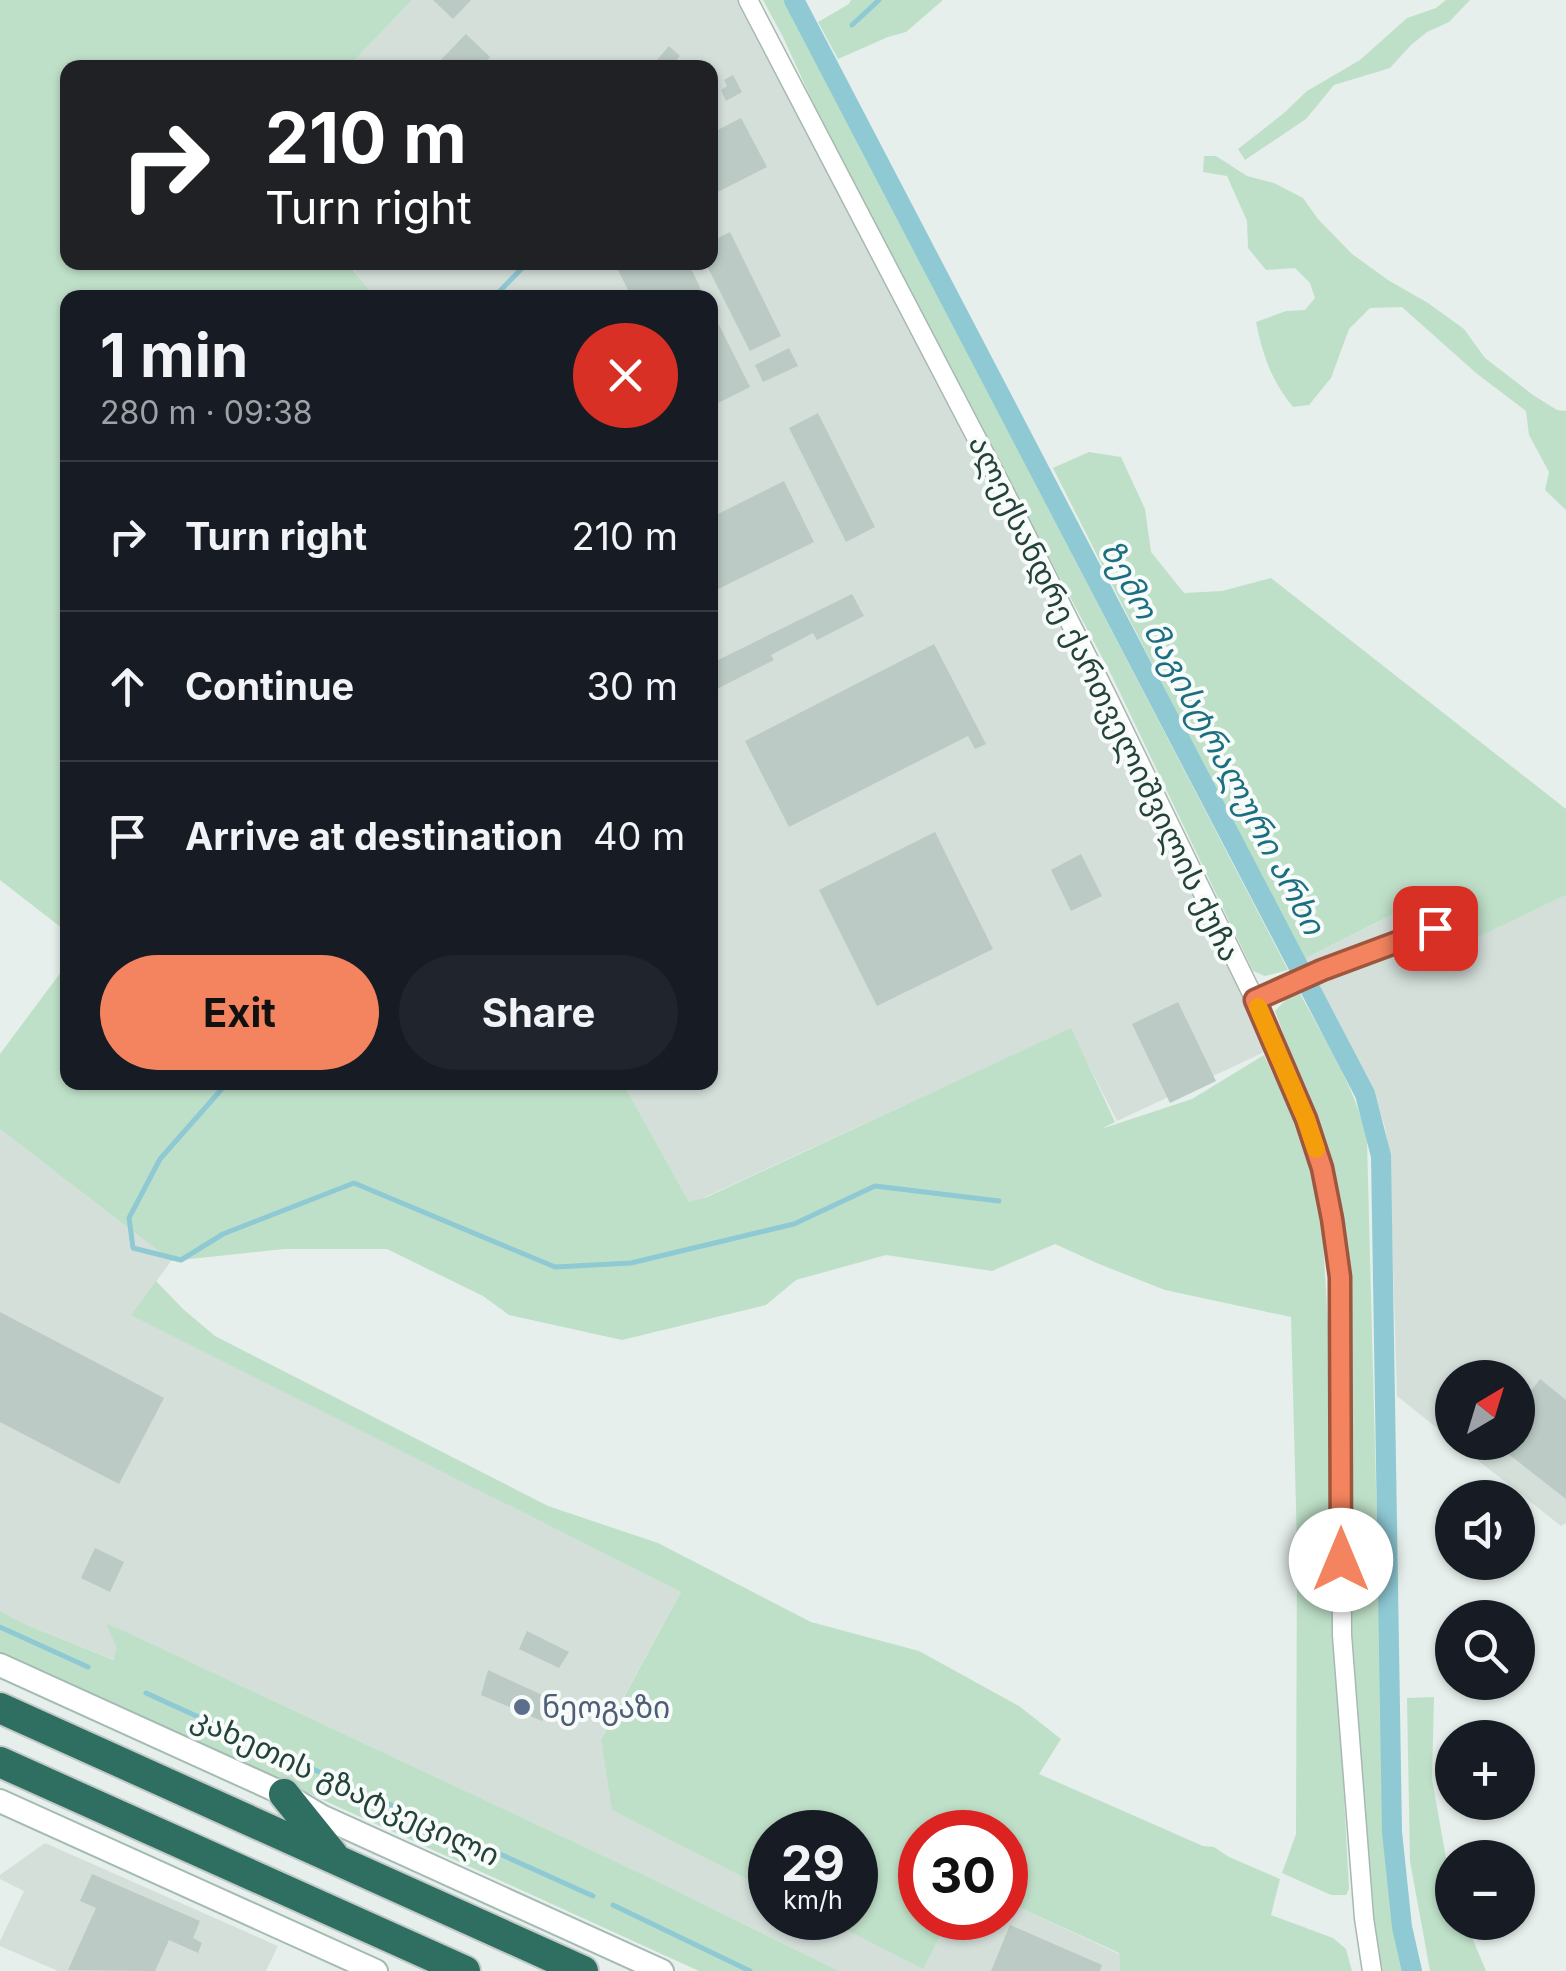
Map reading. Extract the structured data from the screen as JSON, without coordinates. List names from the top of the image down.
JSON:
{
  "streets": {
    "street": ["ალექსანდრე ქართველიშვილის ქუჩა", "კახეთის გზატკეცილი"]
  },
  "water": ["ზემო მაგისტრალური არხი"],
  "places": ["ნეოგაზი"],
  "north": "top right",
  "page": {
    "turn": ["210 m", "Turn right"],
    "heading": ["1 min", "280 m · 09:38"],
    "list": [
      {
        "name": "Turn right",
        "value": "210 m"
      },
      {
        "name": "Continue",
        "value": "30 m"
      },
      {
        "name": "Arrive at destination",
        "value": "40 m"
      }
    ],
    "buttons": ["Exit", "Share"],
    "map_buttons": ["+", "−"],
    "speed": "29 km/h",
    "limit": "30"
  }
}
